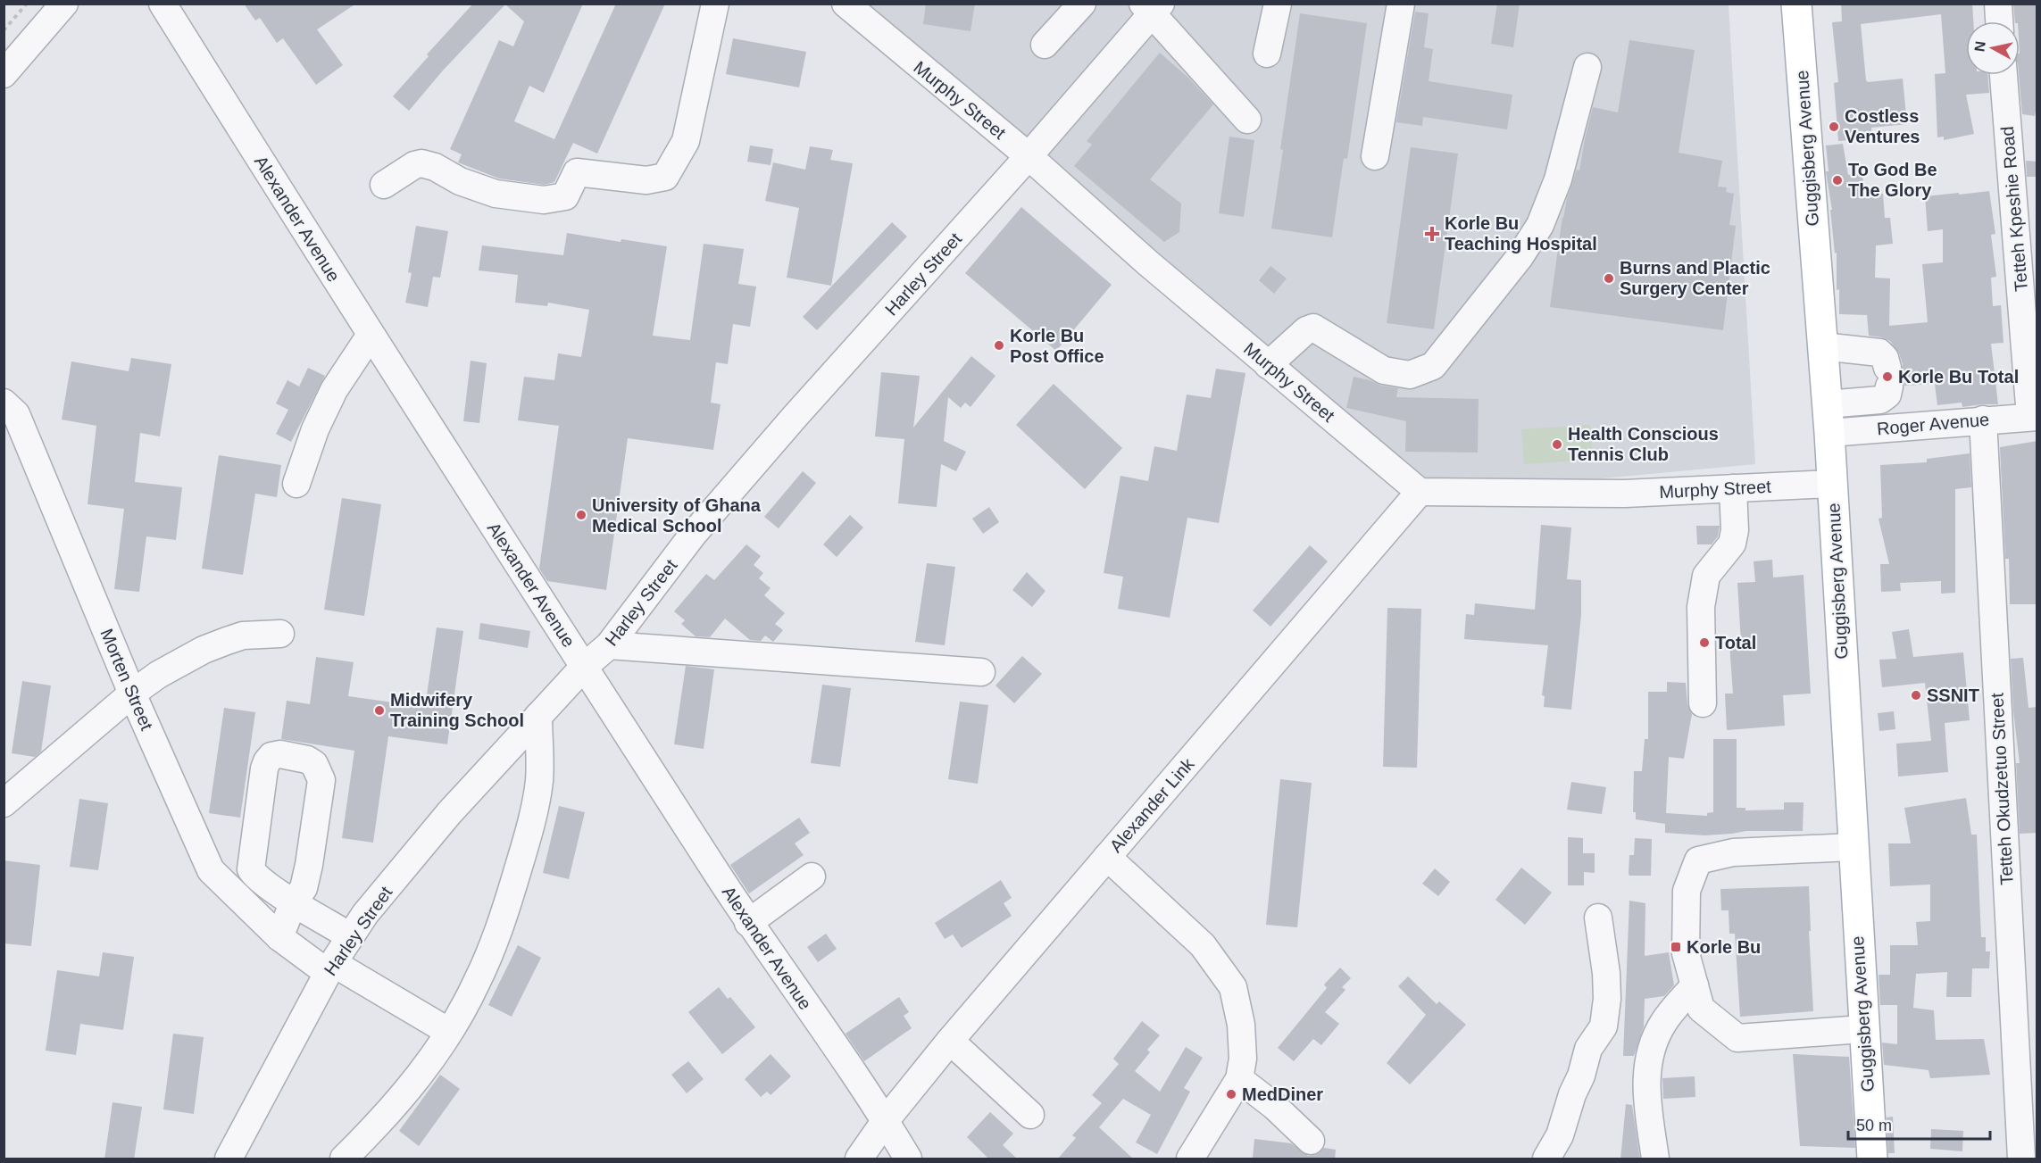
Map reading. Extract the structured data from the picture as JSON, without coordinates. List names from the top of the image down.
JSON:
{
  "streets": {
    "main road": ["Guggisberg Avenue"],
    "street": [
      "Murphy Street",
      "Tetteh Kpeshie Road",
      "Alexander Avenue",
      "Harley Street",
      "Roger Avenue",
      "Morten Street",
      "Tetteh Okudzetuo Street",
      "Alexander Link"
    ]
  },
  "crossings": [
    ["Murphy Street", "Guggisberg Avenue"],
    ["Murphy Street", "Harley Street"],
    ["Murphy Street", "Alexander Link"],
    ["Guggisberg Avenue", "Roger Avenue"],
    ["Tetteh Kpeshie Road", "Roger Avenue"],
    ["Alexander Avenue", "Harley Street"],
    ["Alexander Avenue", "Alexander Link"],
    ["Harley Street", "Morten Street"],
    ["Roger Avenue", "Tetteh Okudzetuo Street"]
  ],
  "places": {
    "other": [
      "Costless Ventures",
      "To God Be The Glory",
      "Burns and Plactic Surgery Center",
      "Korle Bu Post Office",
      "Korle Bu Total",
      "Health Conscious Tennis Club",
      "University of Ghana Medical School",
      "Total",
      "SSNIT",
      "Midwifery Training School",
      "MedDiner"
    ],
    "health": ["Korle Bu Teaching Hospital"],
    "transit": ["Korle Bu"]
  },
  "scale_bar": "50 m",
  "north": "left"
}
